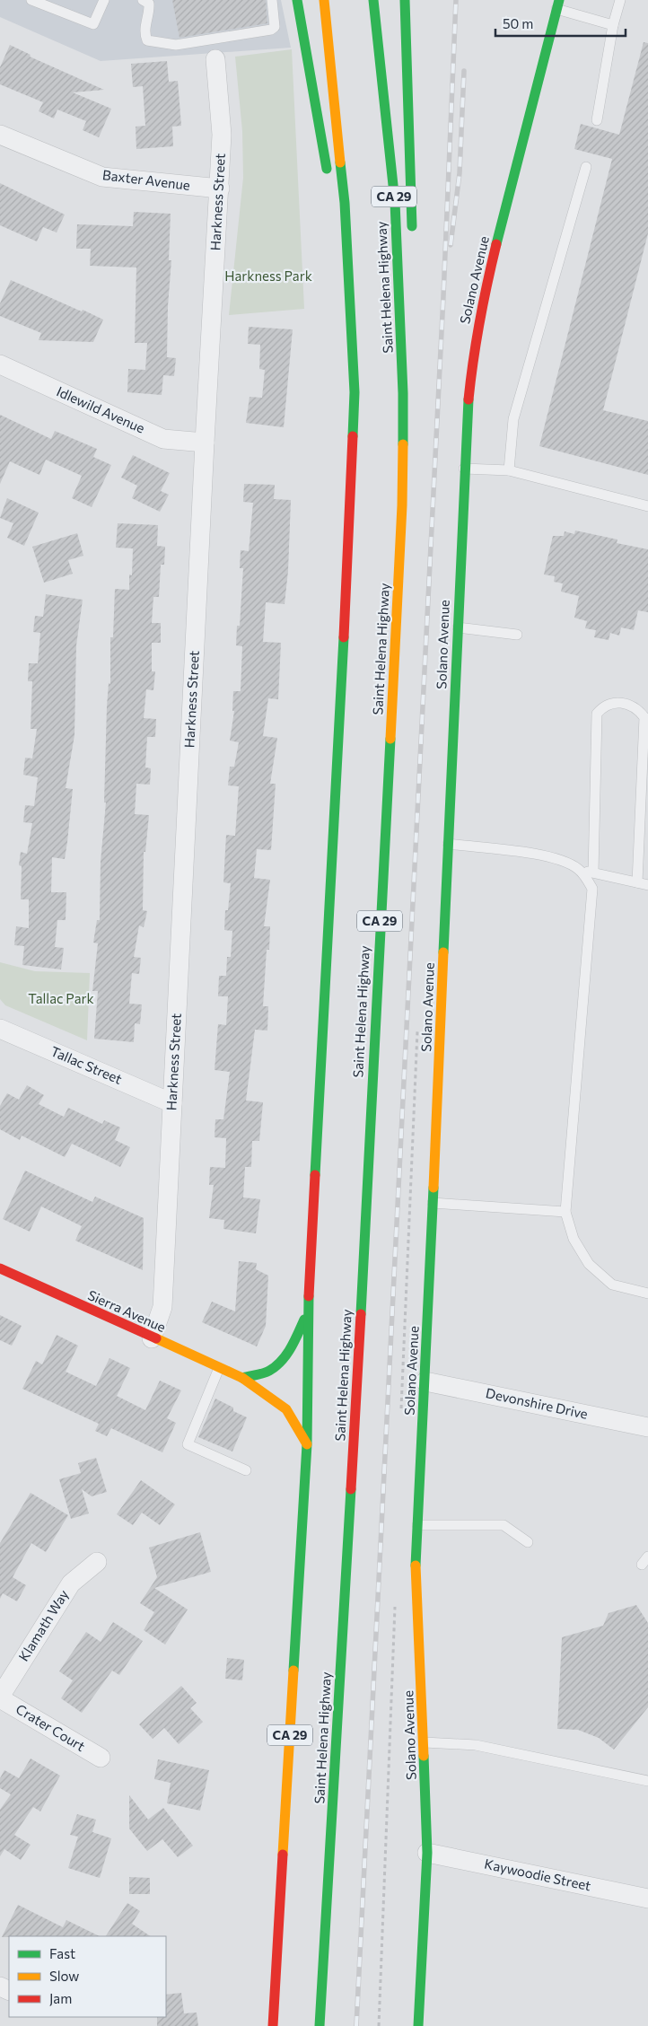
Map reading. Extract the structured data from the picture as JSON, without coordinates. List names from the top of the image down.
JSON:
{
  "streets": {
    "main road": [
      "CA 29",
      "Solano Avenue",
      "Saint Helena Highway",
      "Sierra Avenue"
    ],
    "street": [
      "Baxter Avenue",
      "Harkness Street",
      "Idlewild Avenue",
      "Tallac Street",
      "Devonshire Drive",
      "Klamath Way",
      "Crater Court",
      "Kaywoodie Street"
    ]
  },
  "crossings": [
    ["Baxter Avenue", "Harkness Street"],
    ["CA 29", "Sierra Avenue"],
    ["Harkness Street", "Idlewild Avenue"],
    ["Harkness Street", "Tallac Street"],
    ["Harkness Street", "Sierra Avenue"],
    ["Solano Avenue", "Devonshire Drive"],
    ["Solano Avenue", "Kaywoodie Street"],
    ["Klamath Way", "Crater Court"]
  ],
  "parks": ["Harkness Park", "Tallac Park"],
  "legend": ["Fast", "Slow", "Jam"],
  "scale_bar": "50 m"
}
